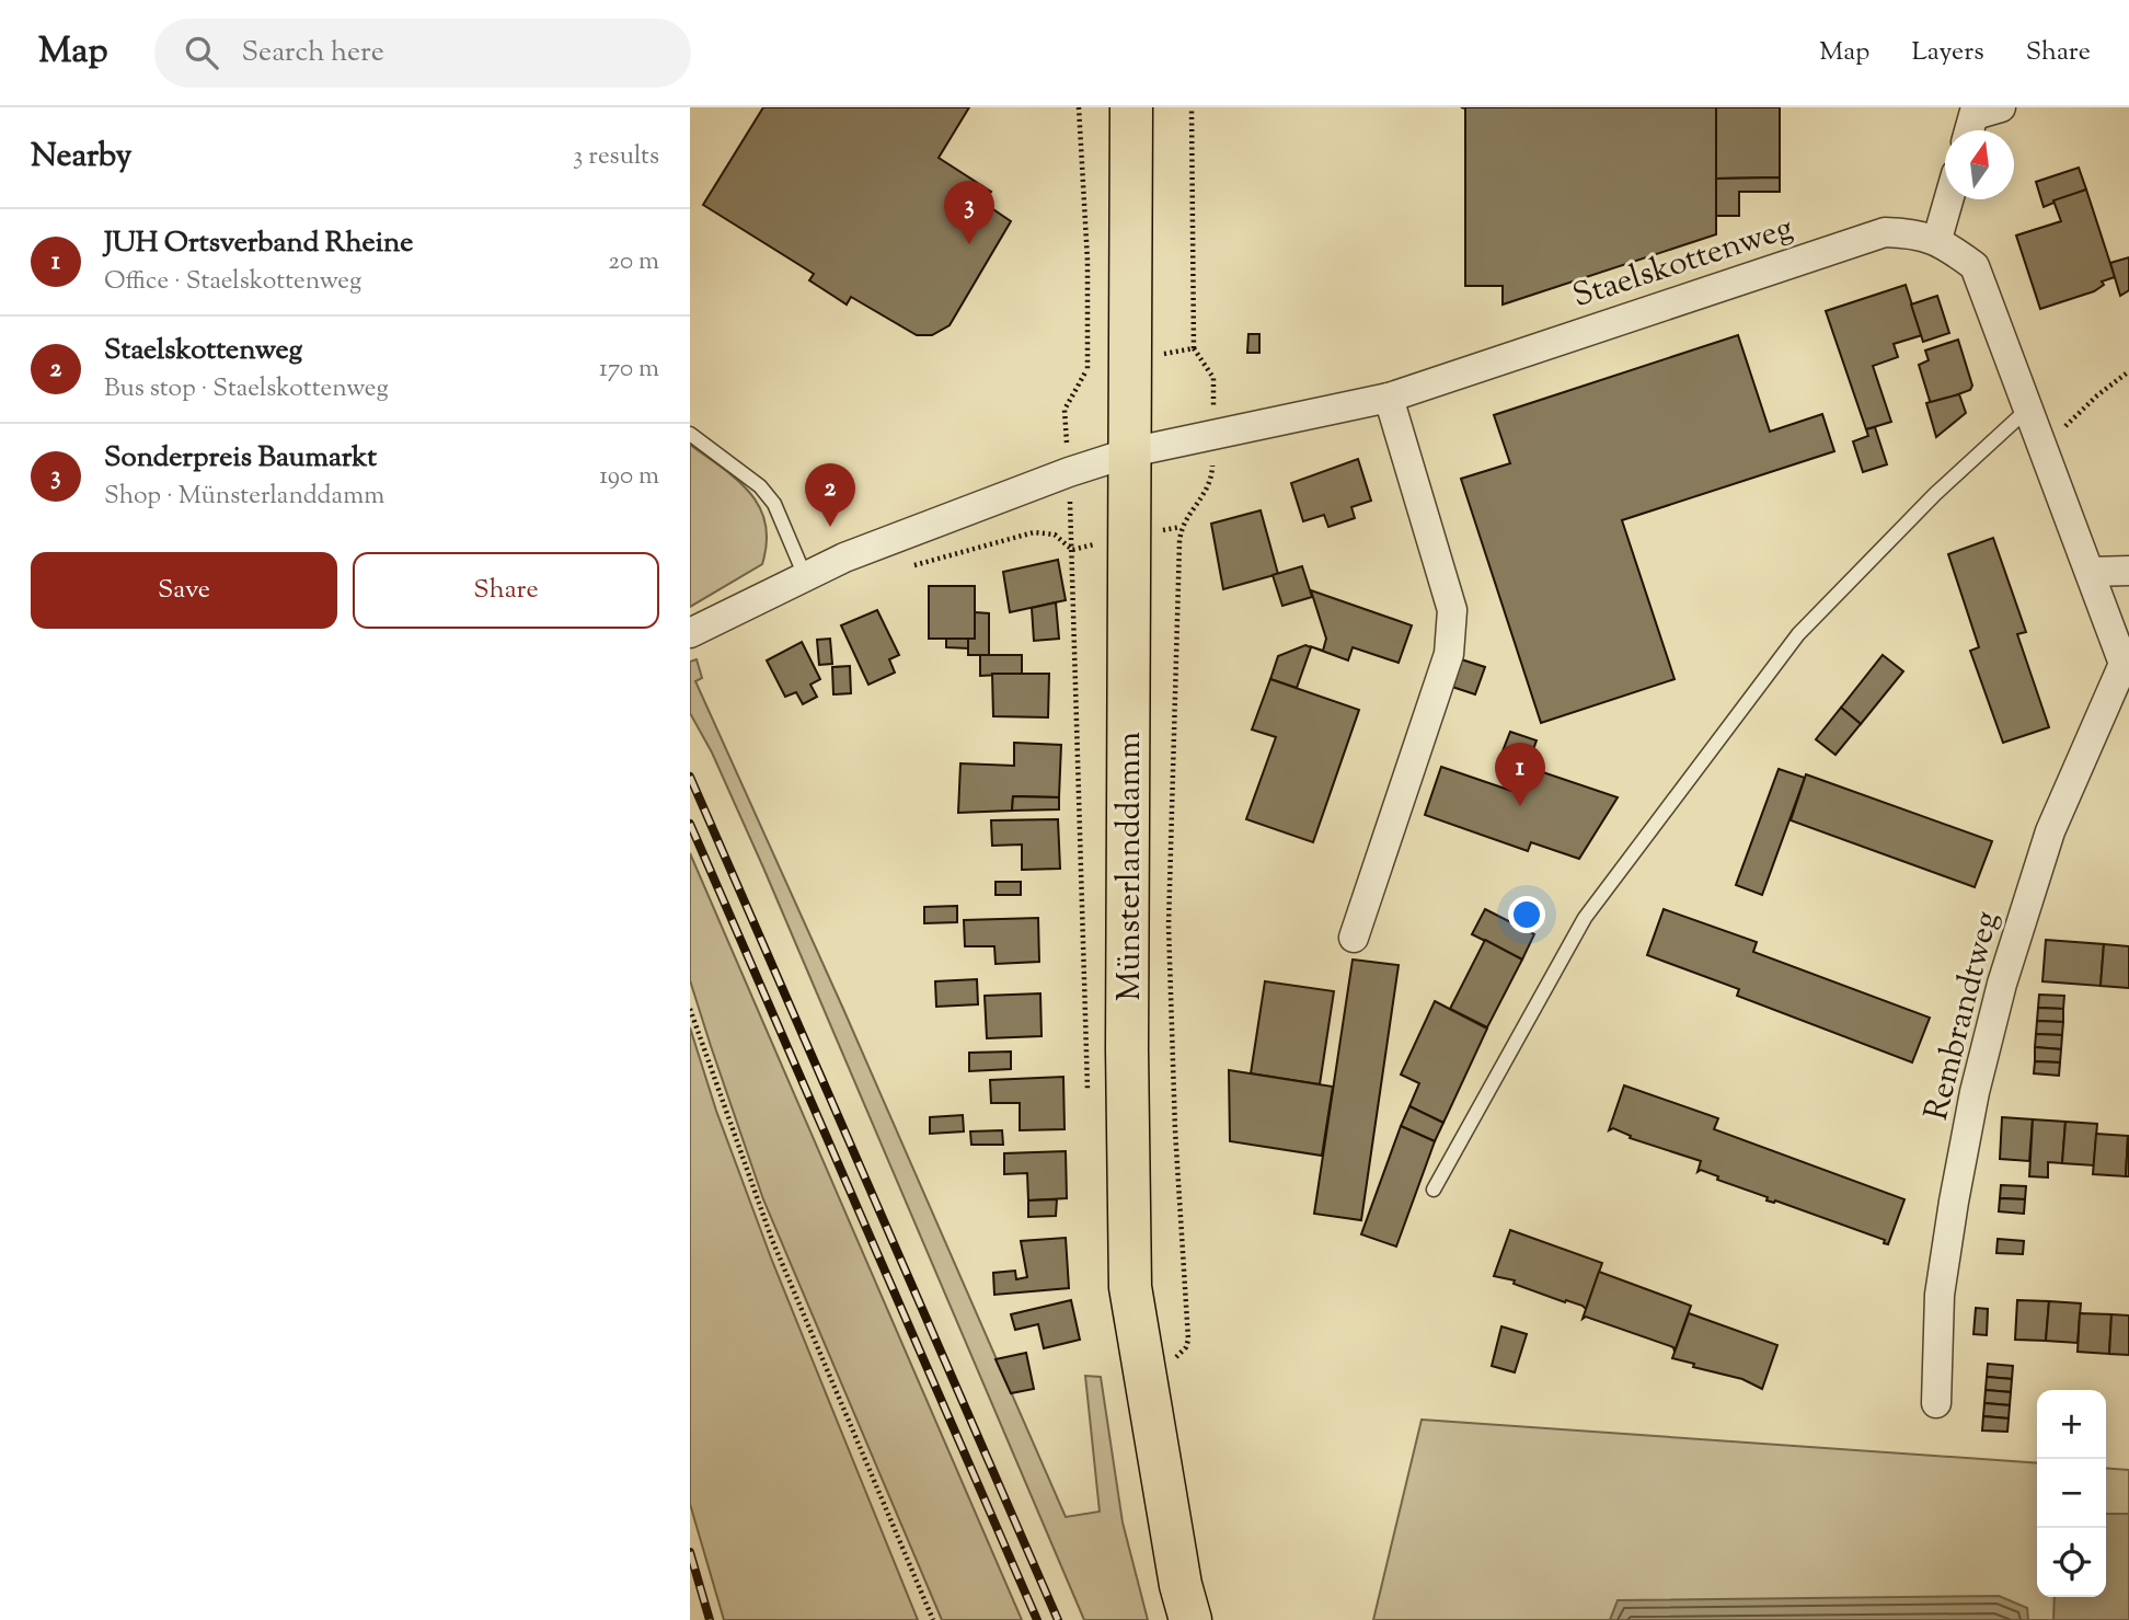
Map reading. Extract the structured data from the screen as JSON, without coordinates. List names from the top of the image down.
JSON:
{
  "streets": {
    "main road": ["Münsterlanddamm"],
    "street": ["Staelskottenweg", "Rembrandtweg"]
  },
  "crossings": [
    ["Staelskottenweg", "Münsterlanddamm"]
  ],
  "north": "top",
  "page": {
    "header": "Map",
    "search": "Search here",
    "nav": ["Map", "Layers", "Share"],
    "heading": ["Nearby", "3 results"],
    "pins": ["3", "2", "1"],
    "list": [
      {
        "mark": "1",
        "name": "JUH Ortsverband Rheine",
        "note": "Office · Staelskottenweg",
        "value": "20 m"
      },
      {
        "mark": "2",
        "name": "Staelskottenweg",
        "note": "Bus stop · Staelskottenweg",
        "value": "170 m"
      },
      {
        "mark": "3",
        "name": "Sonderpreis Baumarkt",
        "note": "Shop · Münsterlanddamm",
        "value": "190 m"
      }
    ],
    "buttons": ["Save", "Share"],
    "map_buttons": ["+", "−"]
  }
}
